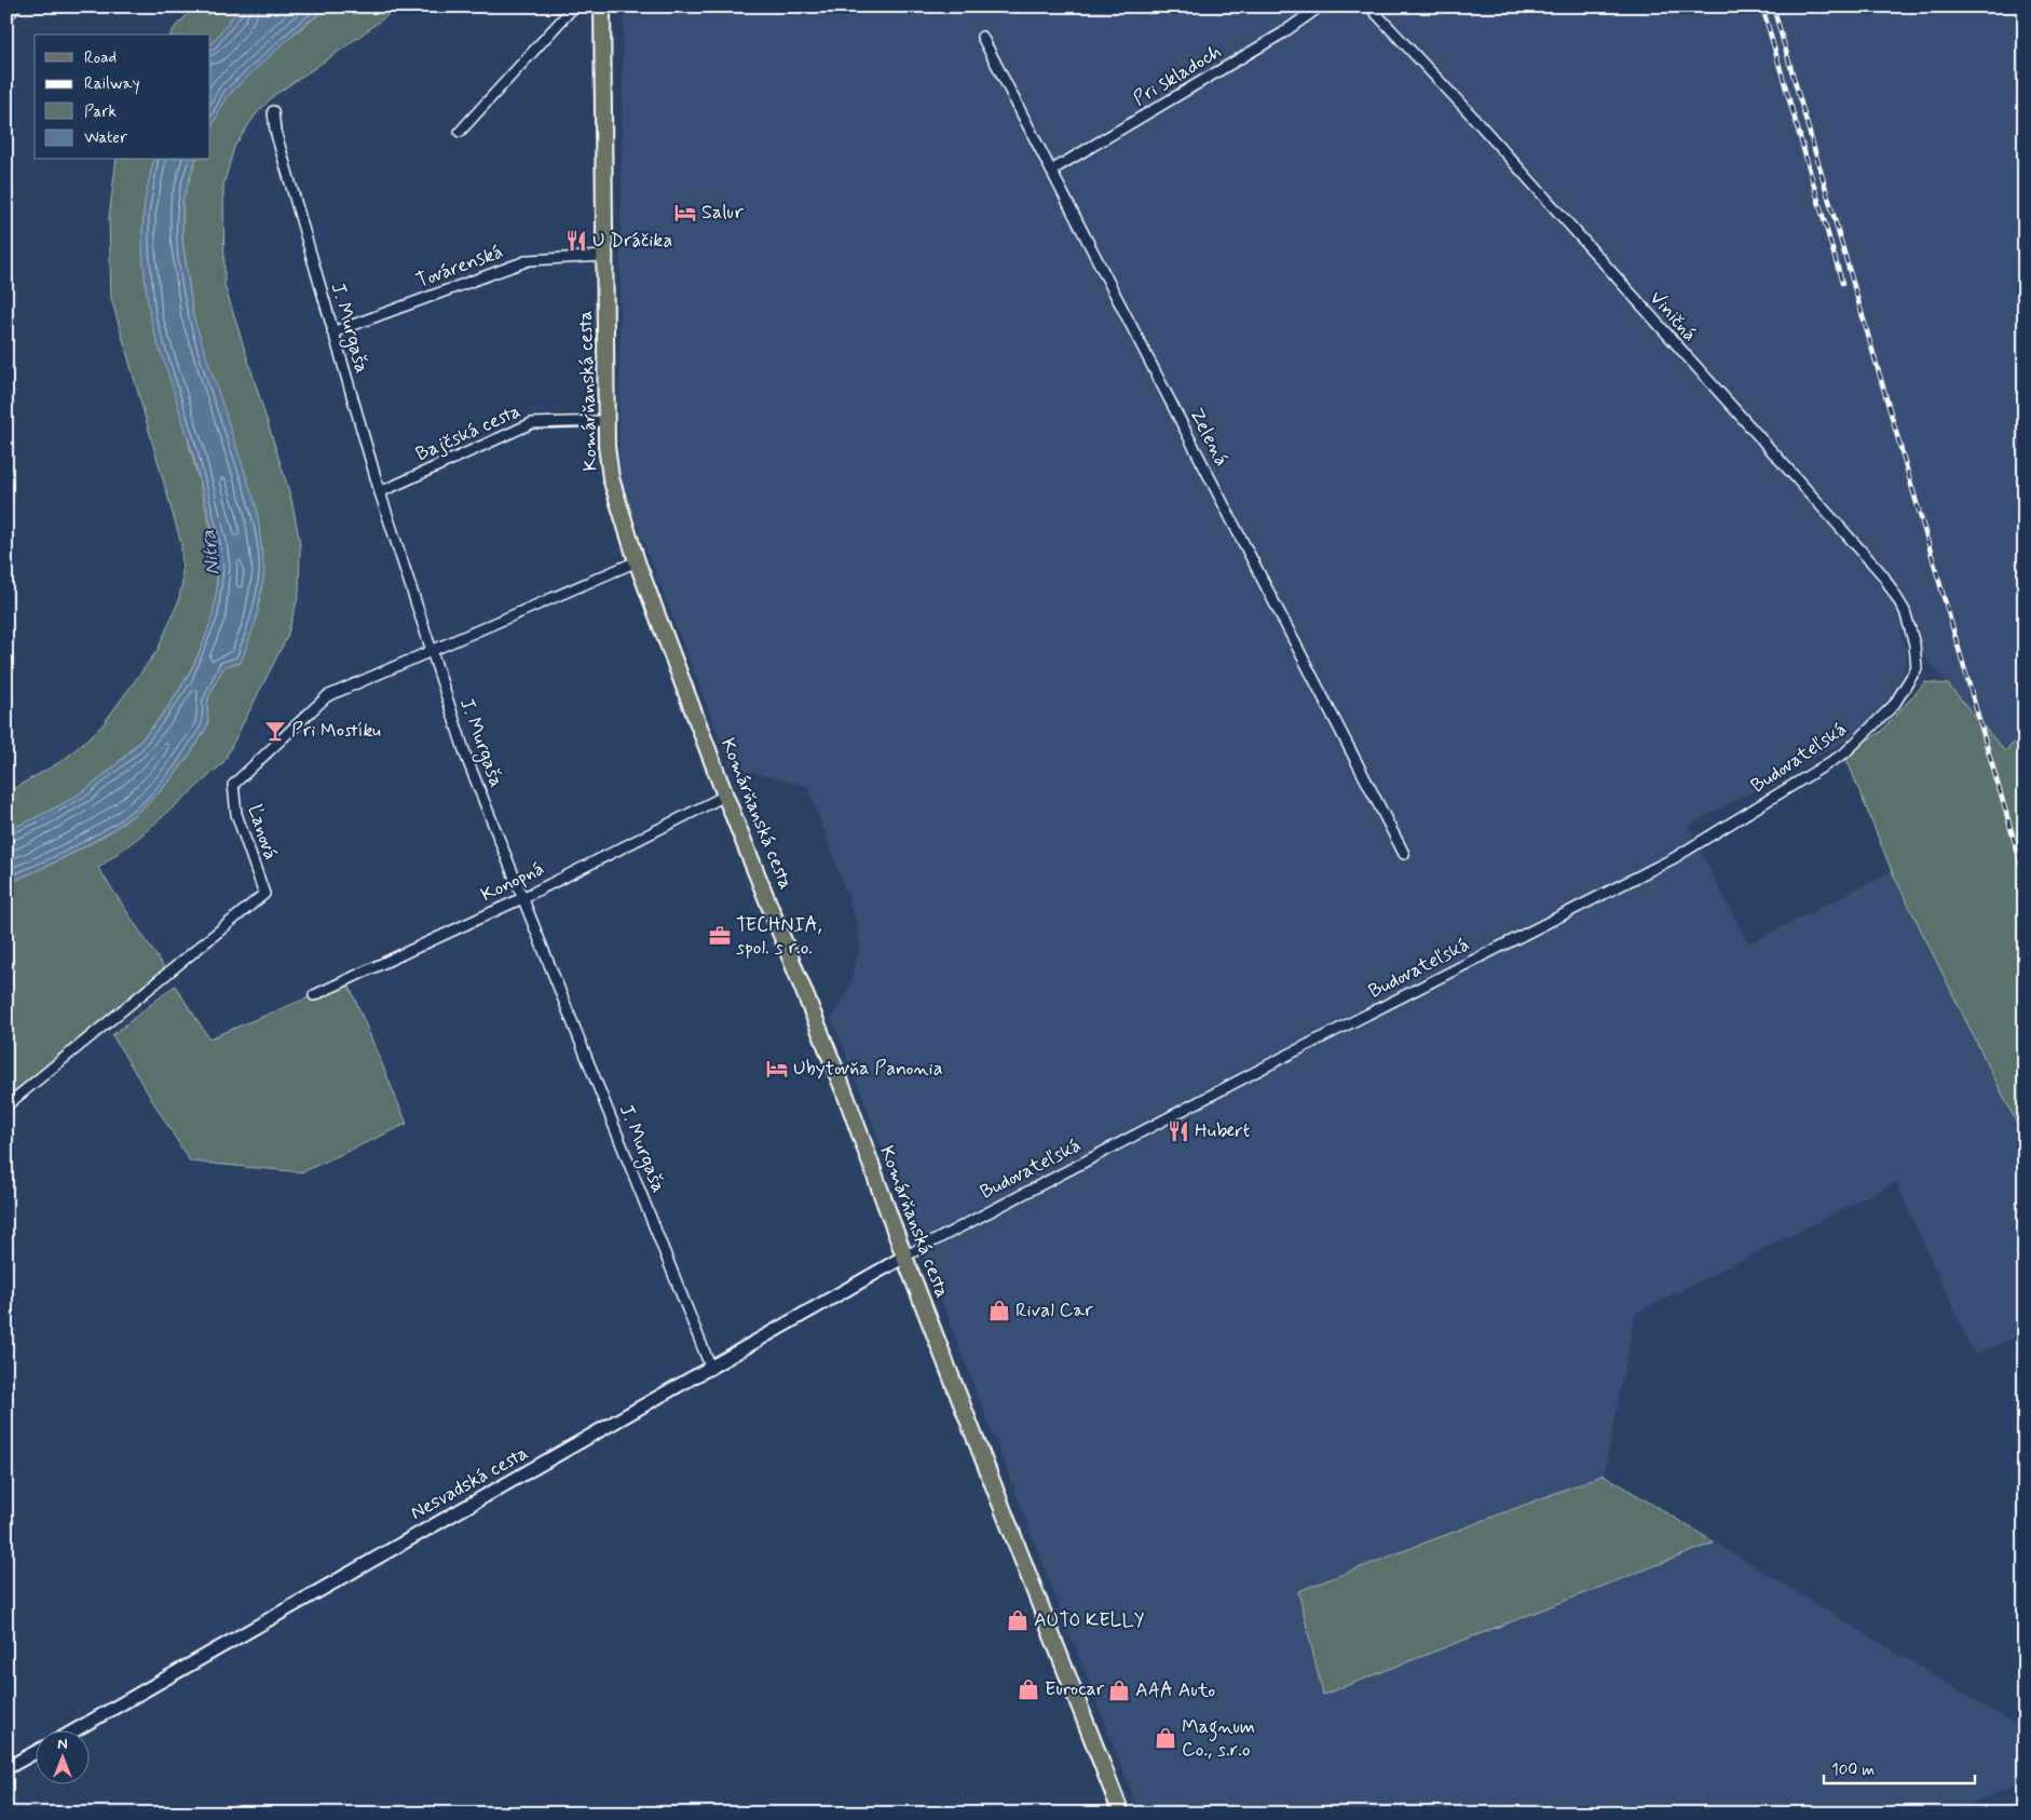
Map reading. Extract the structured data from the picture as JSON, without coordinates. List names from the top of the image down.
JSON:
{
  "streets": {
    "main road": ["Komárňanská cesta"],
    "street": [
      "Pri skladoch",
      "Továrenská",
      "Viničná",
      "J. Murgaša",
      "Bajčská cesta",
      "Zelená",
      "Budovateľská",
      "Ľanová",
      "Konopná",
      "Nesvadská cesta"
    ]
  },
  "crossings": [
    ["Pri skladoch", "Zelená"],
    ["Továrenská", "J. Murgaša"],
    ["Továrenská", "Komárňanská cesta"],
    ["Viničná", "Budovateľská"],
    ["J. Murgaša", "Bajčská cesta"],
    ["J. Murgaša", "Ľanová"],
    ["J. Murgaša", "Konopná"],
    ["J. Murgaša", "Nesvadská cesta"],
    ["Komárňanská cesta", "Bajčská cesta"],
    ["Komárňanská cesta", "Budovateľská"],
    ["Komárňanská cesta", "Ľanová"],
    ["Komárňanská cesta", "Konopná"],
    ["Komárňanská cesta", "Nesvadská cesta"],
    ["Budovateľská", "Nesvadská cesta"]
  ],
  "water": ["Nitra"],
  "places": {
    "hotel": ["Salur", "Ubytovňa Panonia"],
    "restaurant": ["U Dráčika", "Hubert"],
    "bar": ["Pri Mostíku"],
    "office": ["TECHNIA, spol. s r.o."],
    "shop": [
      "Rival Car",
      "AUTO KELLY",
      "Eurocar",
      "AAA Auto",
      "Magnum Co., s.r.o"
    ]
  },
  "legend": [
    "Road",
    "Railway",
    "Park",
    "Water"
  ],
  "scale_bar": "100 m",
  "north": "top"
}
